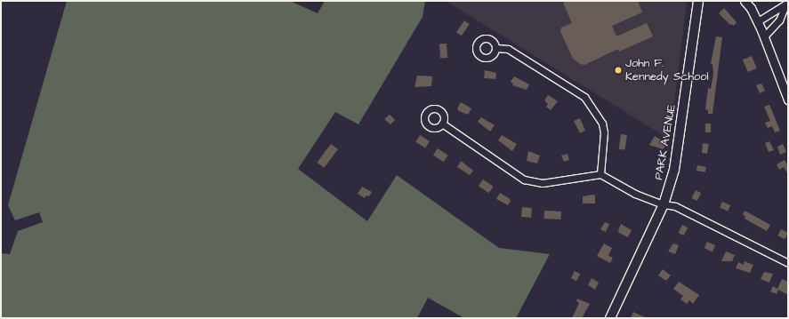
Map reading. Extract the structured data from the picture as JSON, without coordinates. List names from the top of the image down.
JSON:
{
  "streets": {
    "main road": ["PARK AVENUE"]
  },
  "places": ["John F. Kennedy School"]
}
